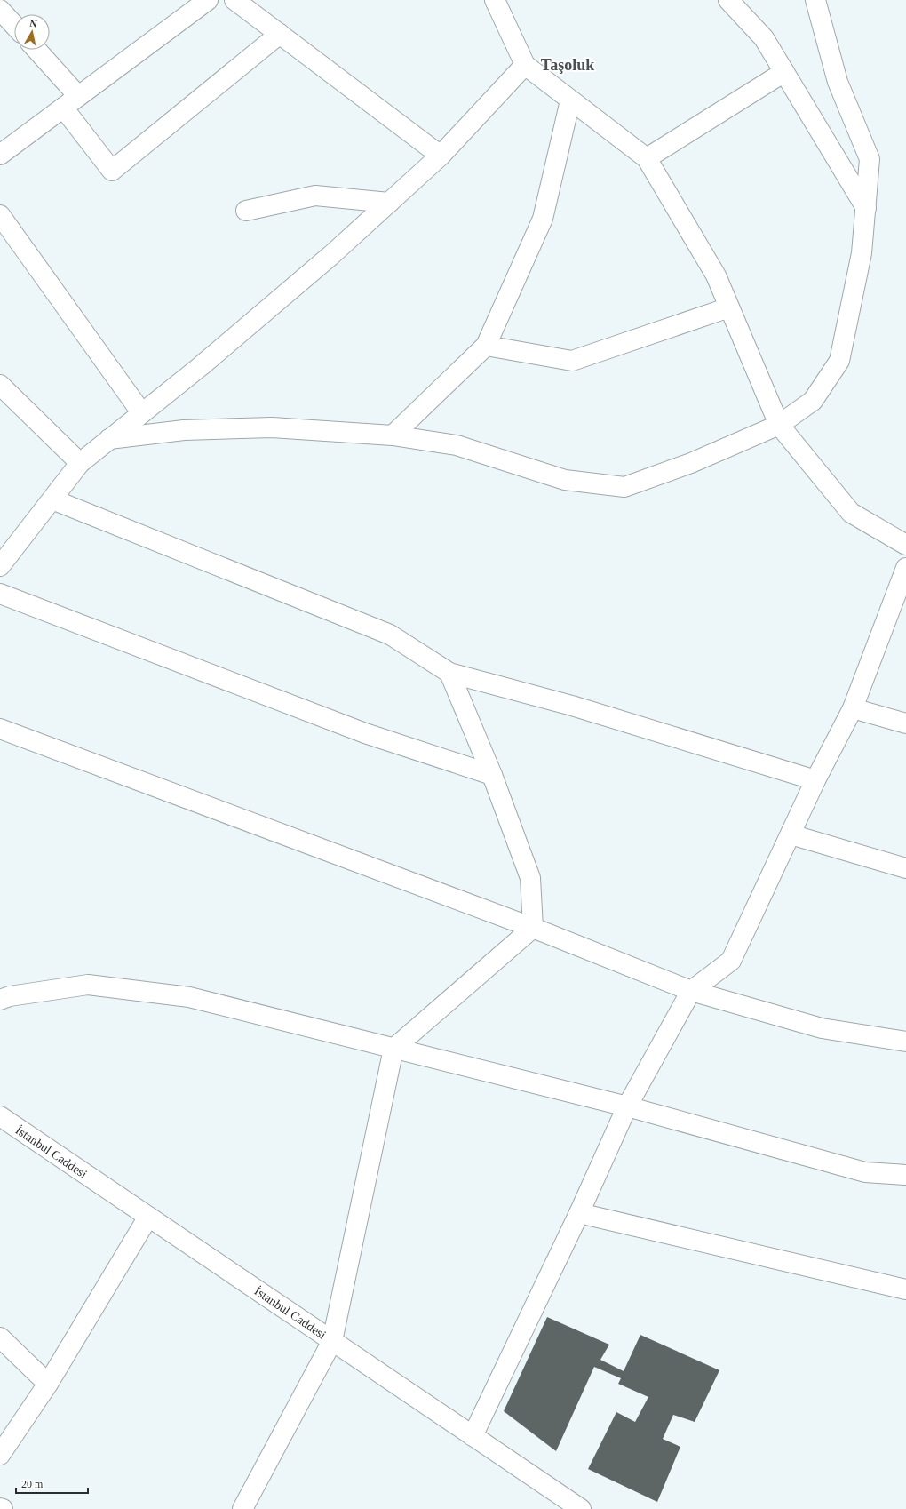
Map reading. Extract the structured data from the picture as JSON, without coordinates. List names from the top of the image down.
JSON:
{
  "streets": {
    "street": ["İstanbul Caddesi"]
  },
  "districts": ["Taşoluk"],
  "scale_bar": "20 m",
  "north": "top"
}
